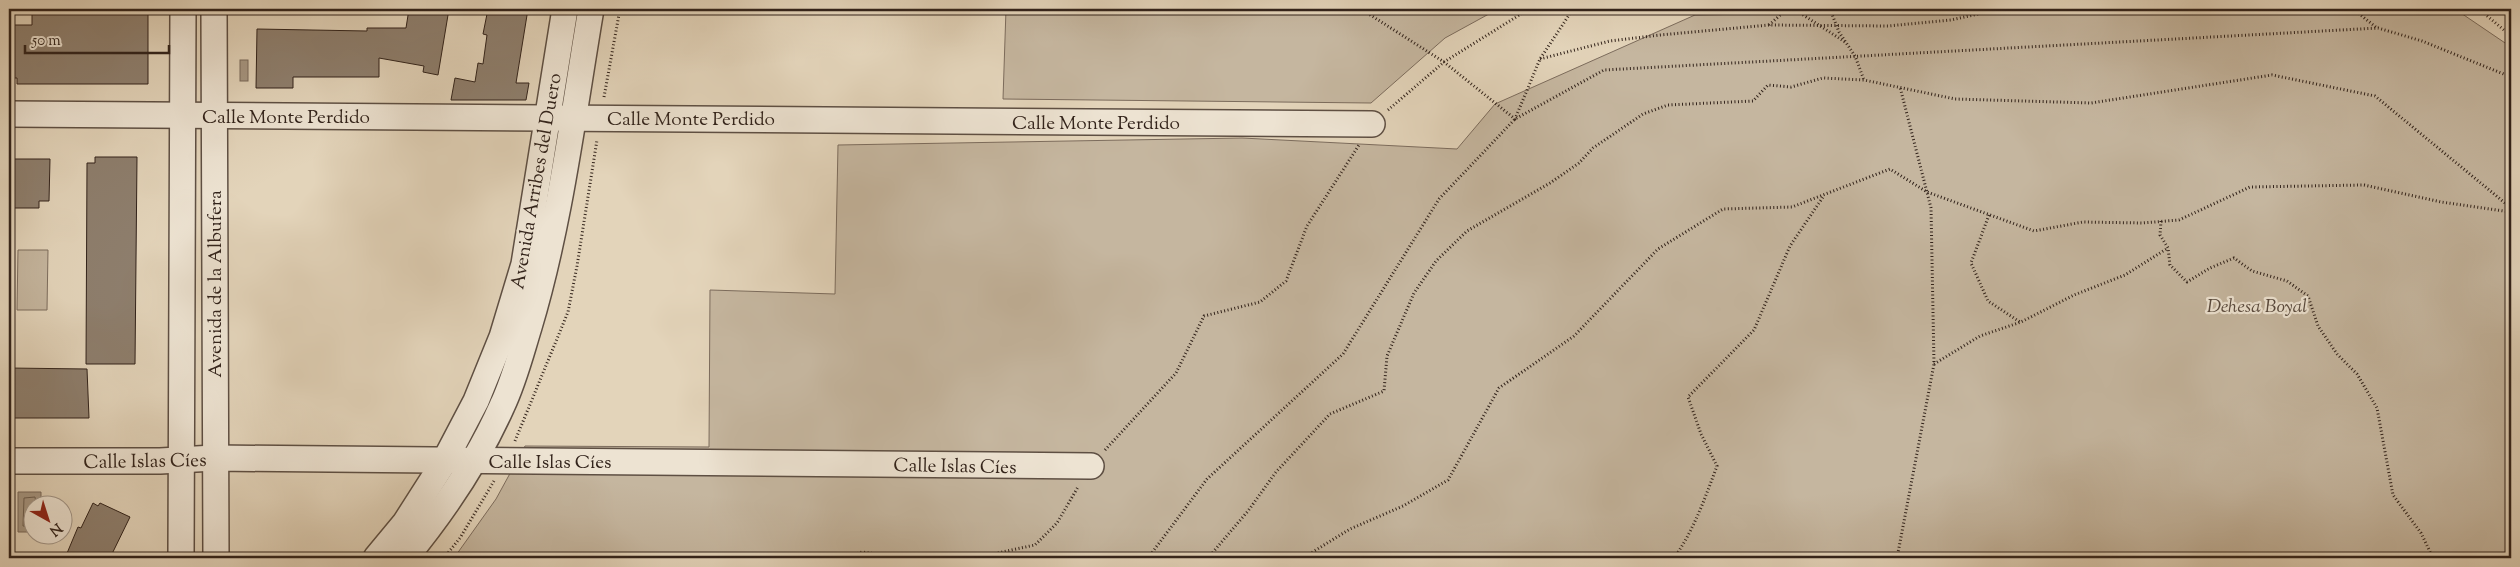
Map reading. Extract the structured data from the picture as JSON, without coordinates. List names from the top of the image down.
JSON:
{
  "streets": {
    "street": [
      "Calle Monte Perdido",
      "Avenida Arribes del Duero",
      "Avenida de la Albufera",
      "Calle Islas Cíes"
    ]
  },
  "crossings": [
    ["Calle Monte Perdido", "Avenida Arribes del Duero"],
    ["Calle Monte Perdido", "Avenida de la Albufera"],
    ["Avenida Arribes del Duero", "Calle Islas Cíes"],
    ["Avenida de la Albufera", "Calle Islas Cíes"]
  ],
  "parks": ["Dehesa Boyal"],
  "scale_bar": "50 m",
  "north": "bottom right"
}
